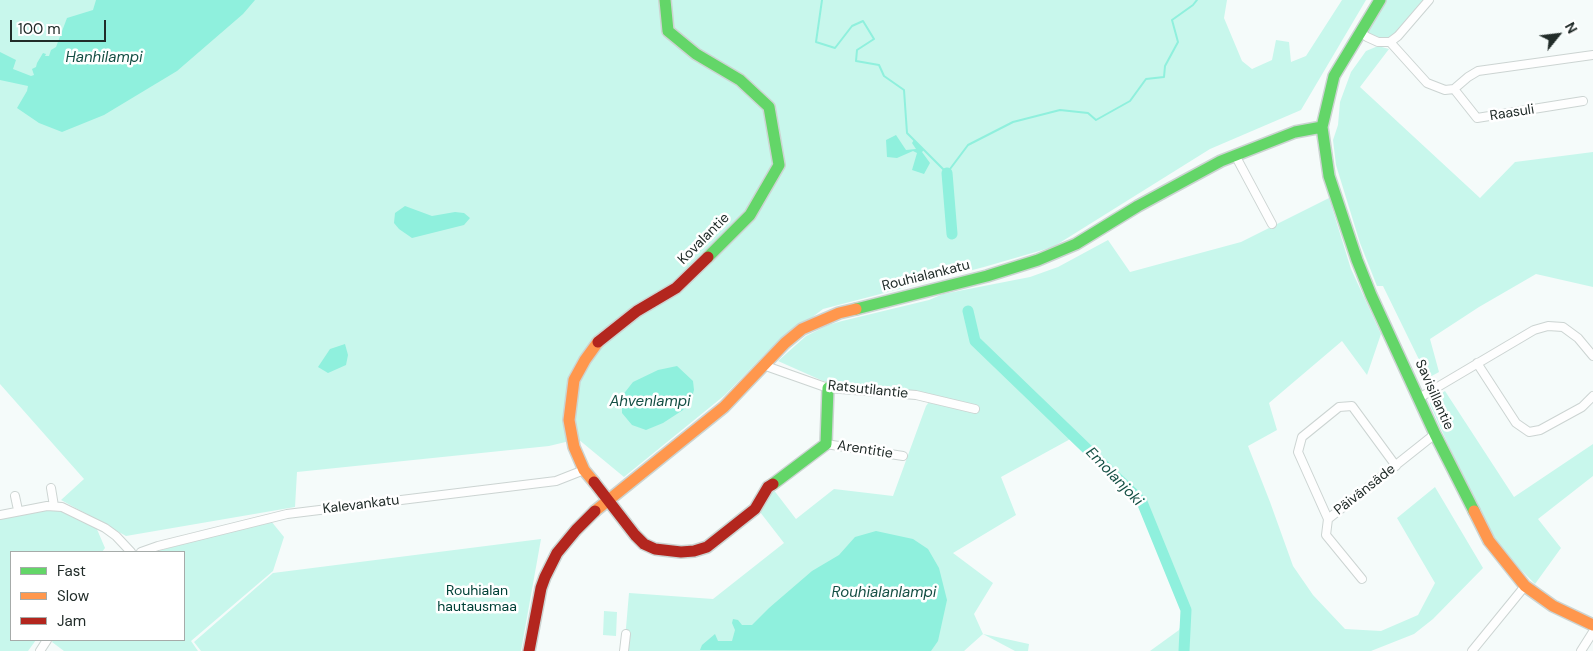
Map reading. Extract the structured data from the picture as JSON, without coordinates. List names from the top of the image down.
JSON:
{
  "streets": {
    "street": [
      "Raasuli",
      "Kovalantie",
      "Rouhialankatu",
      "Ratsutilantie",
      "Savisillantie",
      "Arentitie",
      "Päivänsäde",
      "Kalevankatu"
    ]
  },
  "crossings": [
    ["Kovalantie", "Rouhialankatu"],
    ["Kovalantie", "Arentitie"],
    ["Kovalantie", "Kalevankatu"],
    ["Rouhialankatu", "Ratsutilantie"],
    ["Rouhialankatu", "Savisillantie"],
    ["Savisillantie", "Päivänsäde"]
  ],
  "water": [
    "Hanhilampi",
    "Ahvenlampi",
    "Emolanjoki",
    "Rouhialanlampi"
  ],
  "parks": ["Rouhialan hautausmaa"],
  "legend": ["Fast", "Slow", "Jam"],
  "scale_bar": "100 m",
  "north": "top right"
}
